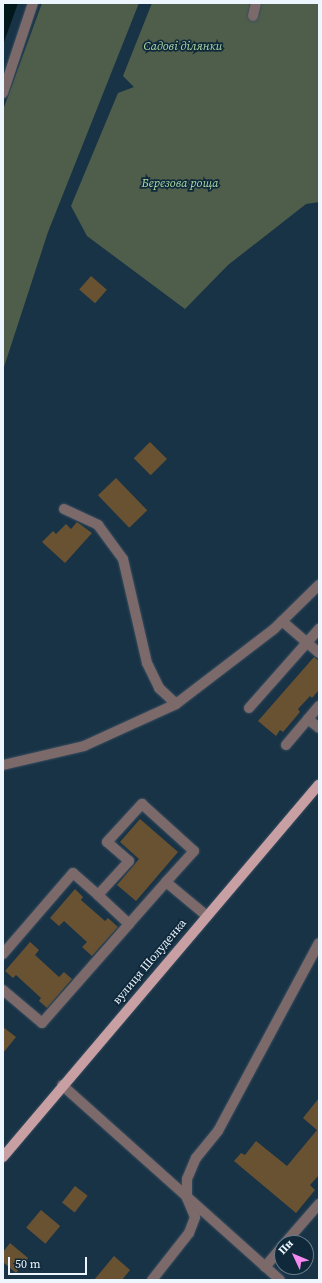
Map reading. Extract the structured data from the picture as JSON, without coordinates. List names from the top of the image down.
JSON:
{
  "streets": {
    "main road": ["вулиця Шолуденка"]
  },
  "parks": ["Садові ділянки", "Березова роща"],
  "scale_bar": "50 m",
  "north": "top left"
}
